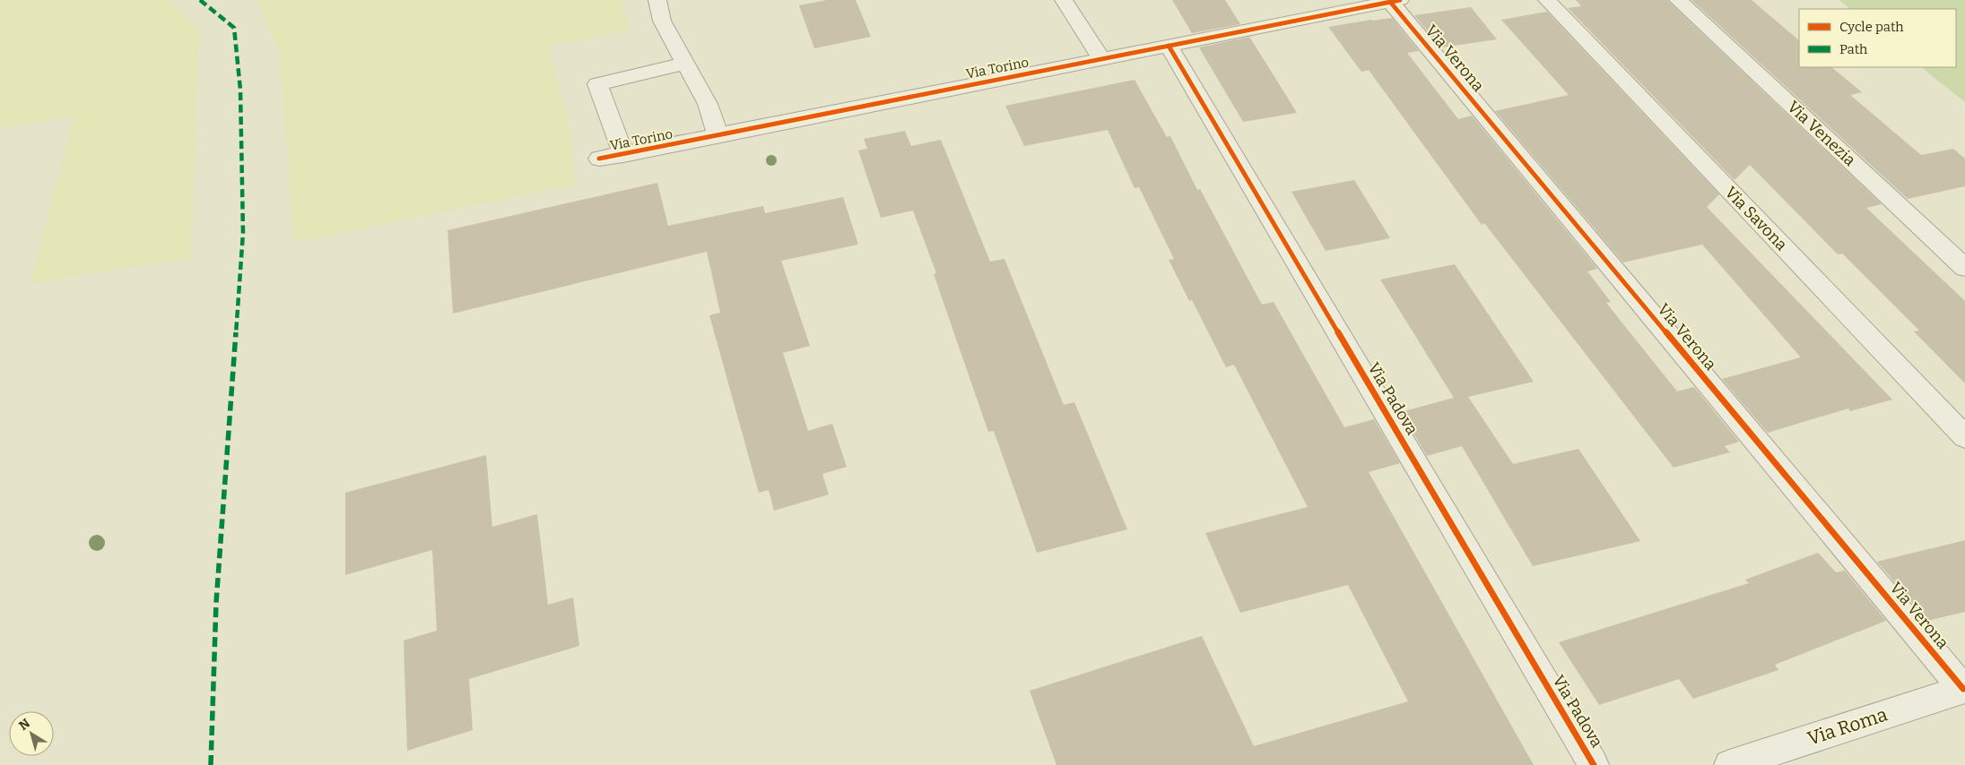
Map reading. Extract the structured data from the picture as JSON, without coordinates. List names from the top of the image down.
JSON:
{
  "streets": {
    "street": [
      "Via Verona",
      "Via Torino",
      "Via Venezia",
      "Via Savona",
      "Via Padova",
      "Via Roma"
    ]
  },
  "crossings": [
    ["Via Verona", "Via Torino"],
    ["Via Verona", "Via Roma"],
    ["Via Torino", "Via Padova"]
  ],
  "legend": ["Cycle path", "Path"],
  "north": "top left"
}
